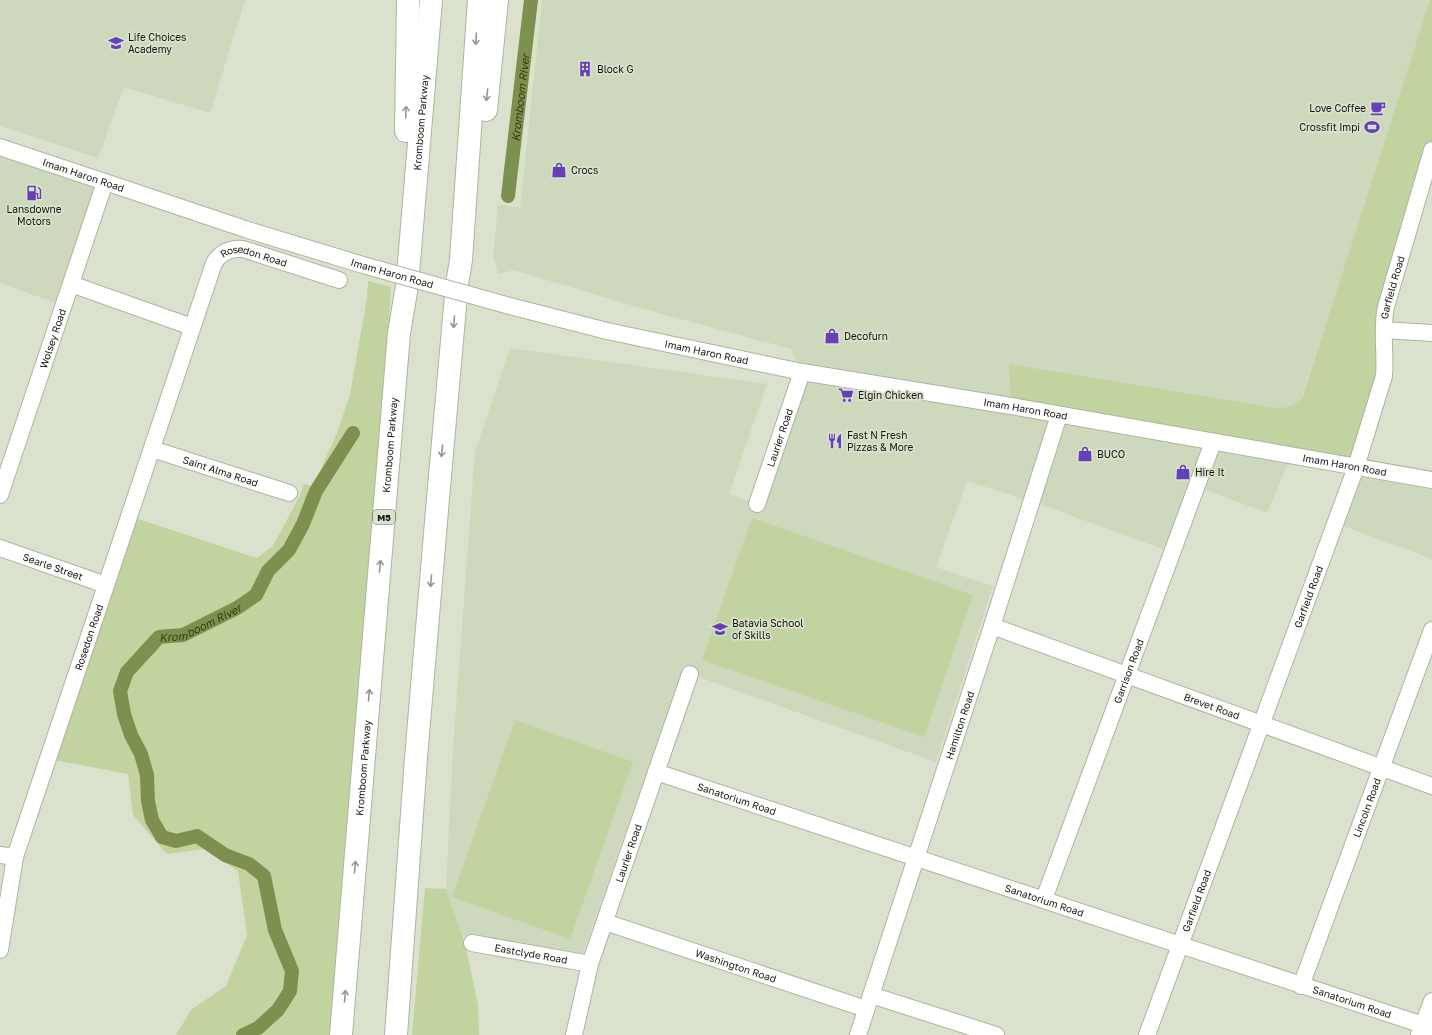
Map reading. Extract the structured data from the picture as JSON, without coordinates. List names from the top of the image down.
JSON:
{
  "streets": {
    "highway": ["Kromboom Parkway", "M5"],
    "street": [
      "Imam Haron Road",
      "Rosedon Road",
      "Garfield Road",
      "Wolsey Road",
      "Laurier Road",
      "Saint Alma Road",
      "Searle Street",
      "Garrison Road",
      "Brevet Road",
      "Hamilton Road",
      "Sanatorium Road",
      "Lincoln Road",
      "Eastclyde Road",
      "Washington Road"
    ]
  },
  "crossings": [
    ["Imam Haron Road", "Garfield Road"],
    ["Imam Haron Road", "Wolsey Road"],
    ["Imam Haron Road", "Laurier Road"],
    ["Imam Haron Road", "Garrison Road"],
    ["Imam Haron Road", "Hamilton Road"],
    ["Rosedon Road", "Saint Alma Road"],
    ["Rosedon Road", "Searle Street"],
    ["Garfield Road", "Brevet Road"],
    ["Garfield Road", "Sanatorium Road"],
    ["Laurier Road", "Sanatorium Road"],
    ["Laurier Road", "Eastclyde Road"],
    ["Laurier Road", "Washington Road"],
    ["Garrison Road", "Brevet Road"],
    ["Garrison Road", "Sanatorium Road"],
    ["Brevet Road", "Hamilton Road"],
    ["Brevet Road", "Lincoln Road"],
    ["Hamilton Road", "Sanatorium Road"],
    ["Hamilton Road", "Washington Road"],
    ["Sanatorium Road", "Lincoln Road"]
  ],
  "water": ["Kromboom River"],
  "places": {
    "school or university": ["Life Choices Academy", "Batavia School of Skills"],
    "building": ["Block G"],
    "cafe": ["Love Coffee"],
    "sports": ["Crossfit Impi"],
    "shop": [
      "Crocs",
      "Decofurn",
      "BUCO",
      "Hire It"
    ],
    "fuel station": ["Lansdowne Motors"],
    "supermarket": ["Elgin Chicken"],
    "restaurant": ["Fast N Fresh Pizzas & More"]
  }
}
